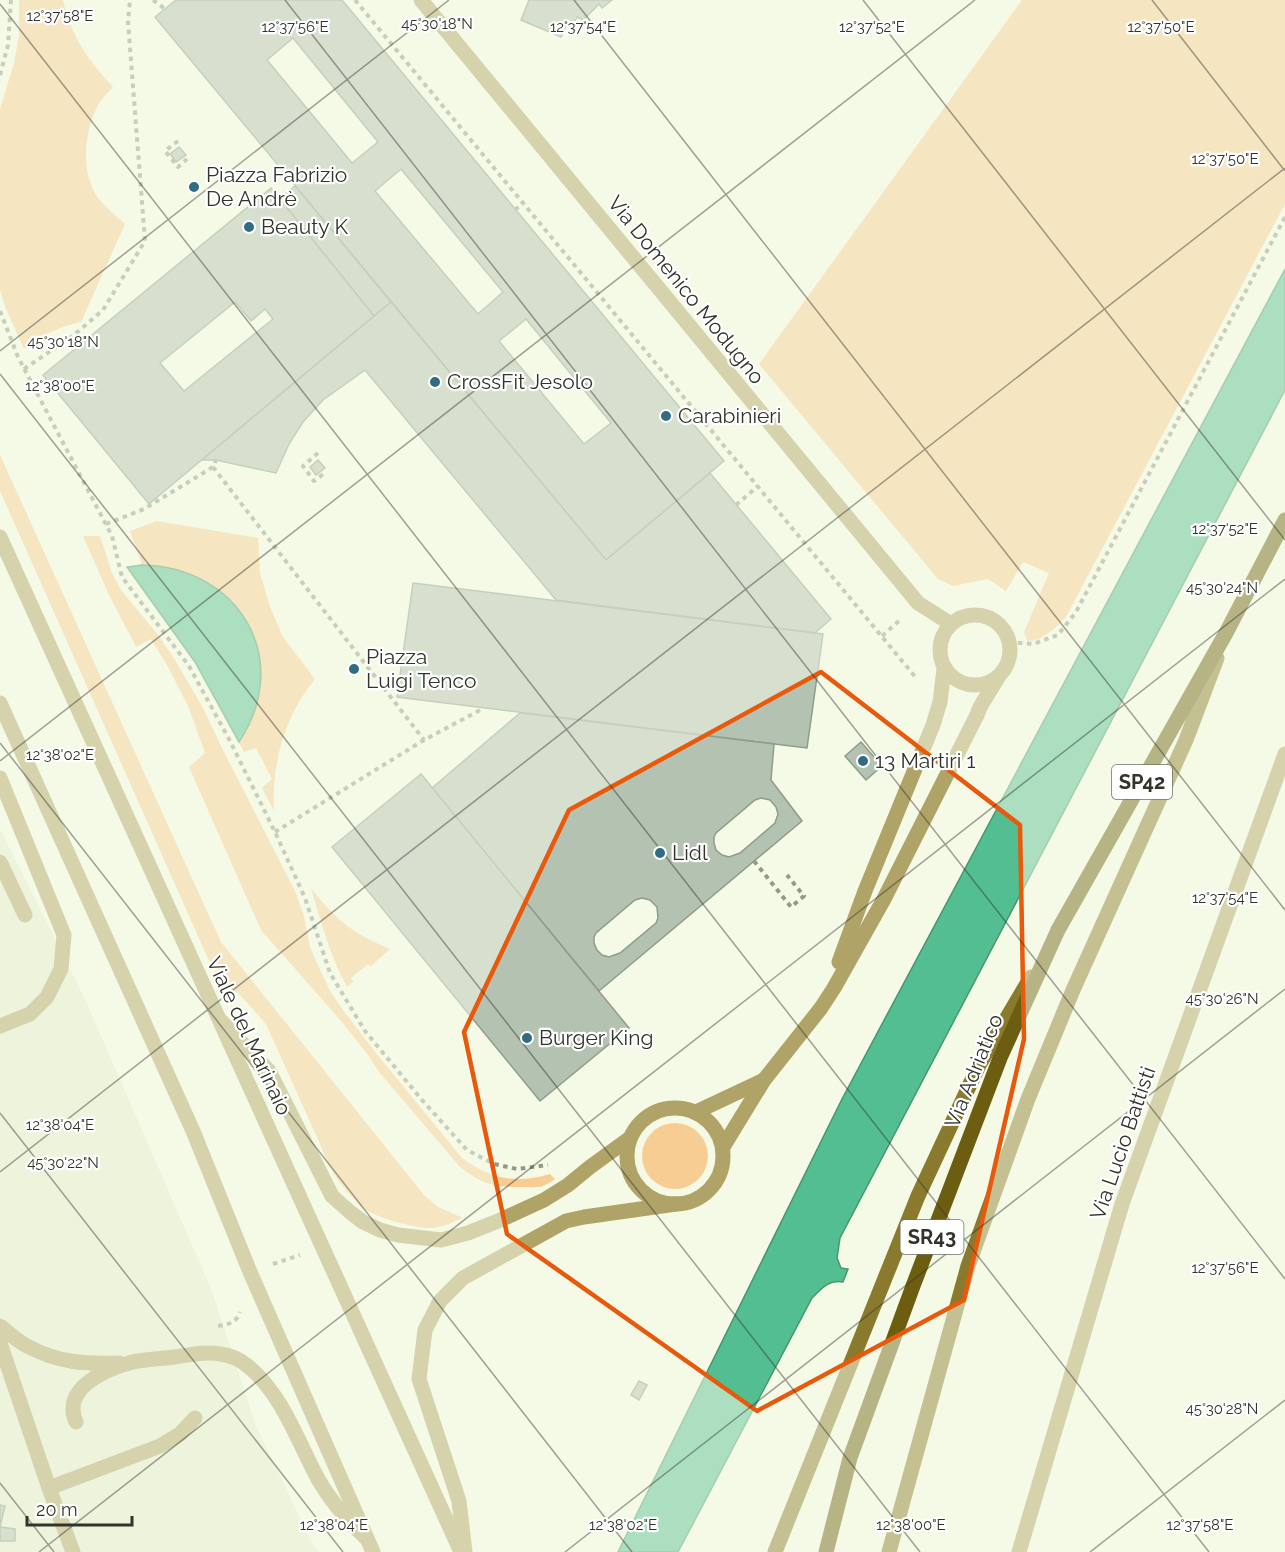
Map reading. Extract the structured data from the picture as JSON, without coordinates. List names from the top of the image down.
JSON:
{
  "streets": {
    "main road": ["SP42", "Via Adriatico", "SR43"],
    "street": ["Via Domenico Modugno", "Viale del Marinaio", "Via Lucio Battisti"]
  },
  "crossings": [
    ["SP42", "Via Adriatico"]
  ],
  "places": [
    "Piazza Fabrizio De Andrè",
    "Beauty K",
    "CrossFit Jesolo",
    "Carabinieri",
    "Piazza Luigi Tenco",
    "13 Martiri 1",
    "Lidl",
    "Burger King"
  ],
  "scale_bar": "20 m",
  "coordinates": [
    "12°37'58\"E",
    "45°30'18\"N",
    "12°37'56\"E",
    "12°37'54\"E",
    "12°37'52\"E",
    "12°37'50\"E",
    "12°38'00\"E",
    "45°30'24\"N",
    "12°38'02\"E",
    "45°30'26\"N",
    "12°38'04\"E",
    "45°30'22\"N",
    "45°30'28\"N"
  ]
}
